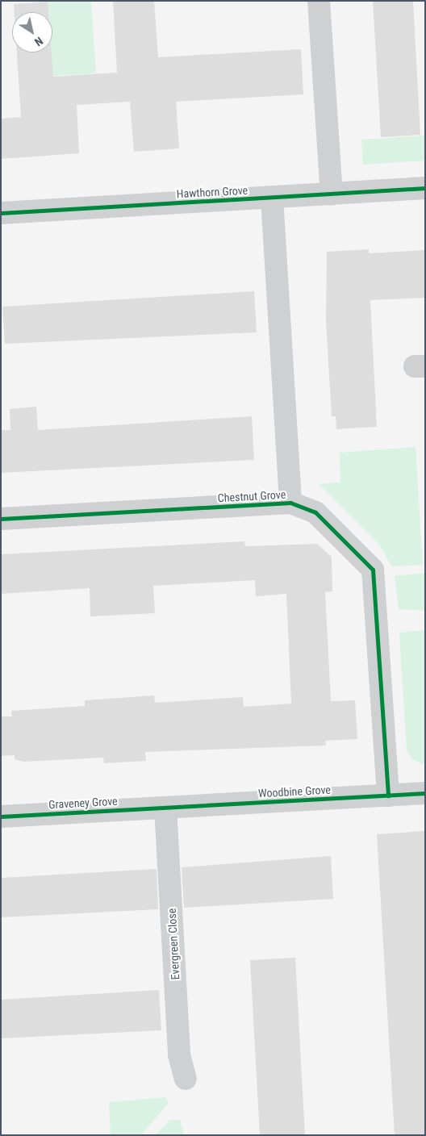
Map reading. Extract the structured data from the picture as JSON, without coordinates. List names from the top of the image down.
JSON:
{
  "streets": {
    "street": [
      "Hawthorn Grove",
      "Chestnut Grove",
      "Woodbine Grove",
      "Graveney Grove",
      "Evergreen Close"
    ]
  },
  "crossings": [
    ["Chestnut Grove", "Woodbine Grove"],
    ["Woodbine Grove", "Graveney Grove"],
    ["Woodbine Grove", "Evergreen Close"],
    ["Graveney Grove", "Evergreen Close"]
  ],
  "north": "bottom right"
}
